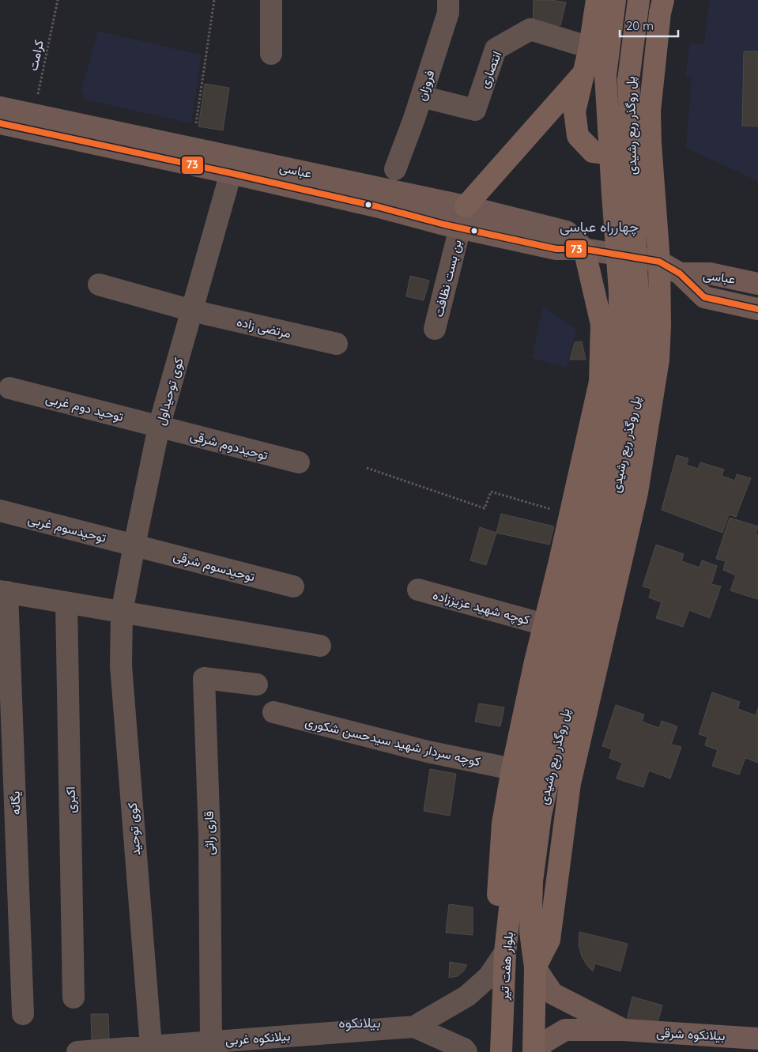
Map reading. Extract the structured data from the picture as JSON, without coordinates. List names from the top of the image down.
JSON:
{
  "streets": {
    "highway": ["پل روگذر ربع رشیدی", "بلوار هفت تیر"],
    "main road": ["عباسى", "بیلانکوه شرقی"],
    "street": [
      "انتصاری",
      "فروزان",
      "بن بست نظافت",
      "مرتضی زاده",
      "کوی توحیداول",
      "توحید دوم غربی",
      "توحیددوم شرقی",
      "توحیدسوم غربی",
      "توحیدسوم شرقی",
      "کوچه شهید عزیززاده",
      "کوچه سردار شهید سیدحسن شکوری",
      "اکبری",
      "یگانه",
      "کوی توحید",
      "قاری راثی",
      "بیلانکوه غربی"
    ],
    "path": ["کرامت"]
  },
  "crossings": [
    ["کرامت", "عباسى"],
    ["انتصاری", "فروزان"],
    ["پل روگذر ربع رشیدی", "بلوار هفت تیر"],
    ["عباسى", "بن بست نظافت"],
    ["عباسى", "کوی توحیداول"],
    ["مرتضی زاده", "کوی توحیداول"],
    ["کوی توحیداول", "توحید دوم غربی"],
    ["کوی توحیداول", "توحیددوم شرقی"],
    ["کوی توحیداول", "توحیدسوم غربی"],
    ["کوی توحیداول", "توحیدسوم شرقی"],
    ["کوی توحیداول", "کوی توحید"],
    ["توحید دوم غربی", "توحیددوم شرقی"],
    ["توحیدسوم غربی", "توحیدسوم شرقی"],
    ["کوی توحید", "بیلانکوه غربی"],
    ["قاری راثی", "بیلانکوه غربی"],
    ["بلوار هفت تیر", "بیلانکوه شرقی"],
    ["بلوار هفت تیر", "بیلانکوه غربی"]
  ],
  "districts": ["چهارراه عباسی", "بیلانکوه"],
  "lines": ["transit line 73"],
  "scale_bar": "20 m"
}
